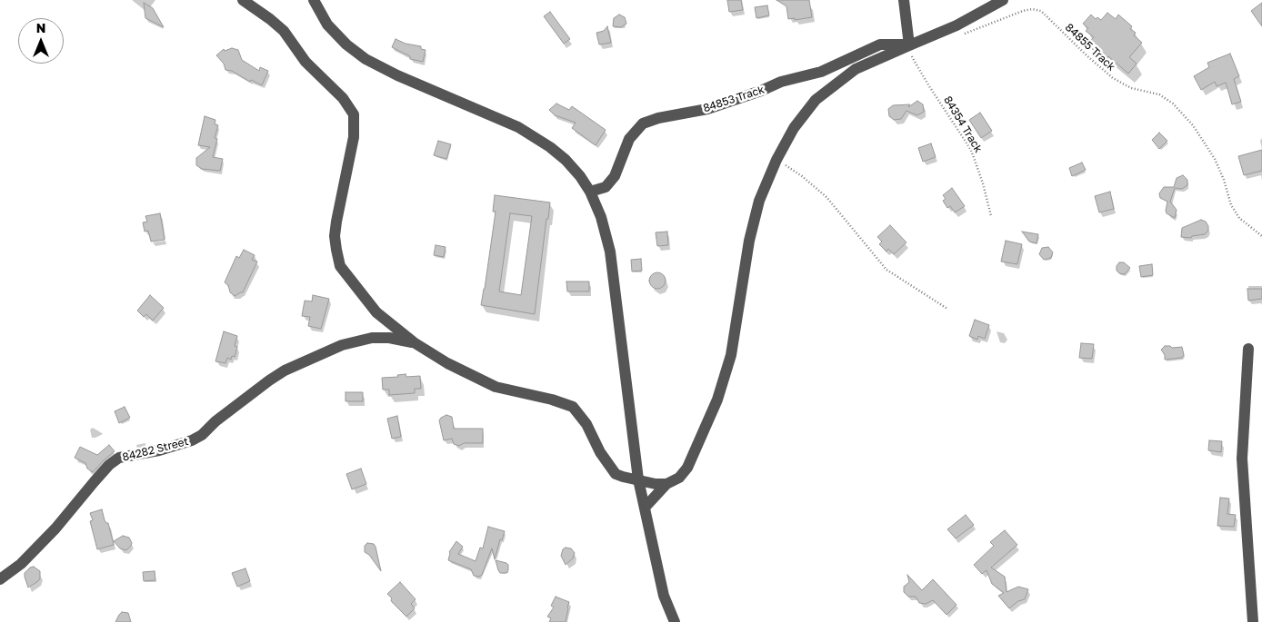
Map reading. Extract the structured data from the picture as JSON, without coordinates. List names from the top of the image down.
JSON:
{
  "streets": {
    "street": ["84853 Track", "84282 Street"],
    "path": ["84855 Track", "84354 Track"]
  },
  "crossings": [
    ["84853 Track", "84354 Track"]
  ],
  "north": "top"
}
